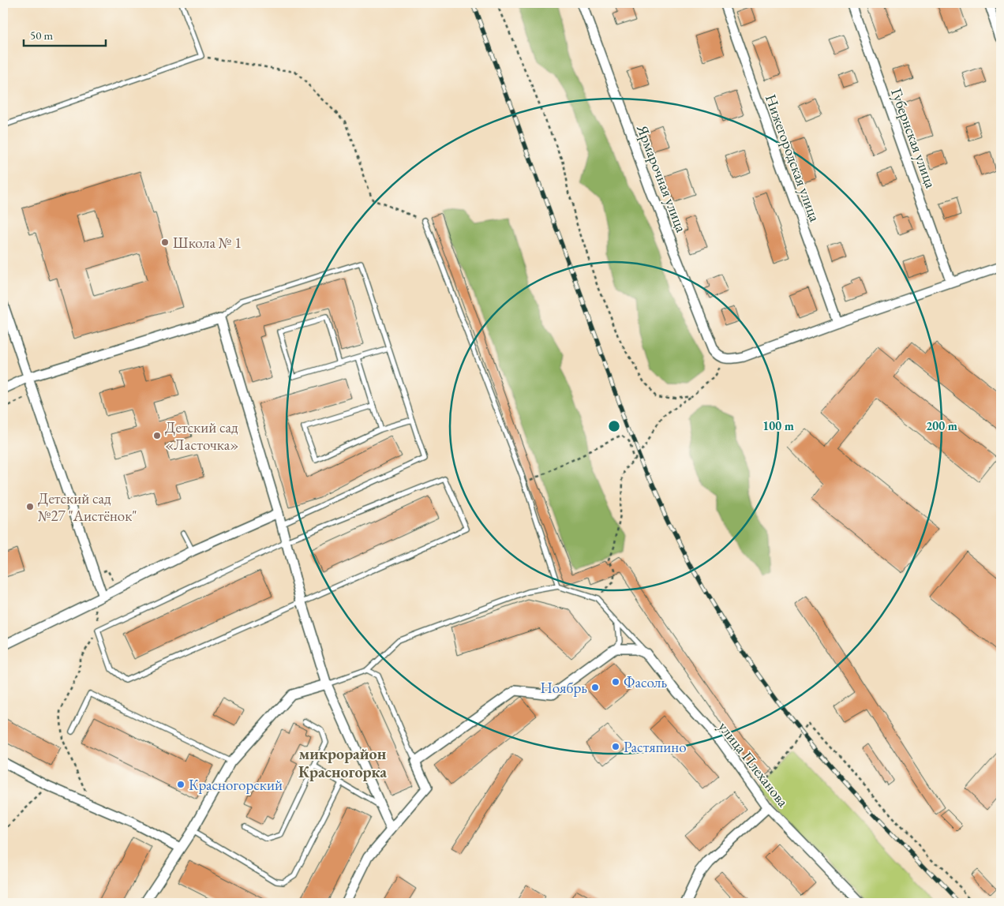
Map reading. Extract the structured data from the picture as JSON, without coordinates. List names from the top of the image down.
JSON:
{
  "streets": {
    "street": [
      "Губернская улица",
      "Нижегородская улица",
      "Ярмарочная улица",
      "улица Плеханова"
    ]
  },
  "districts": ["микрорайон Красногорка"],
  "places": [
    "Школа № 1",
    "Детский сад «Ласточка»",
    "Детский сад №27 \"Аистёнок\"",
    "Фасоль",
    "Ноябрь",
    "Растяпино",
    "Красногорский"
  ],
  "scale_bar": "50 m",
  "rings": ["100 m", "200 m"]
}
